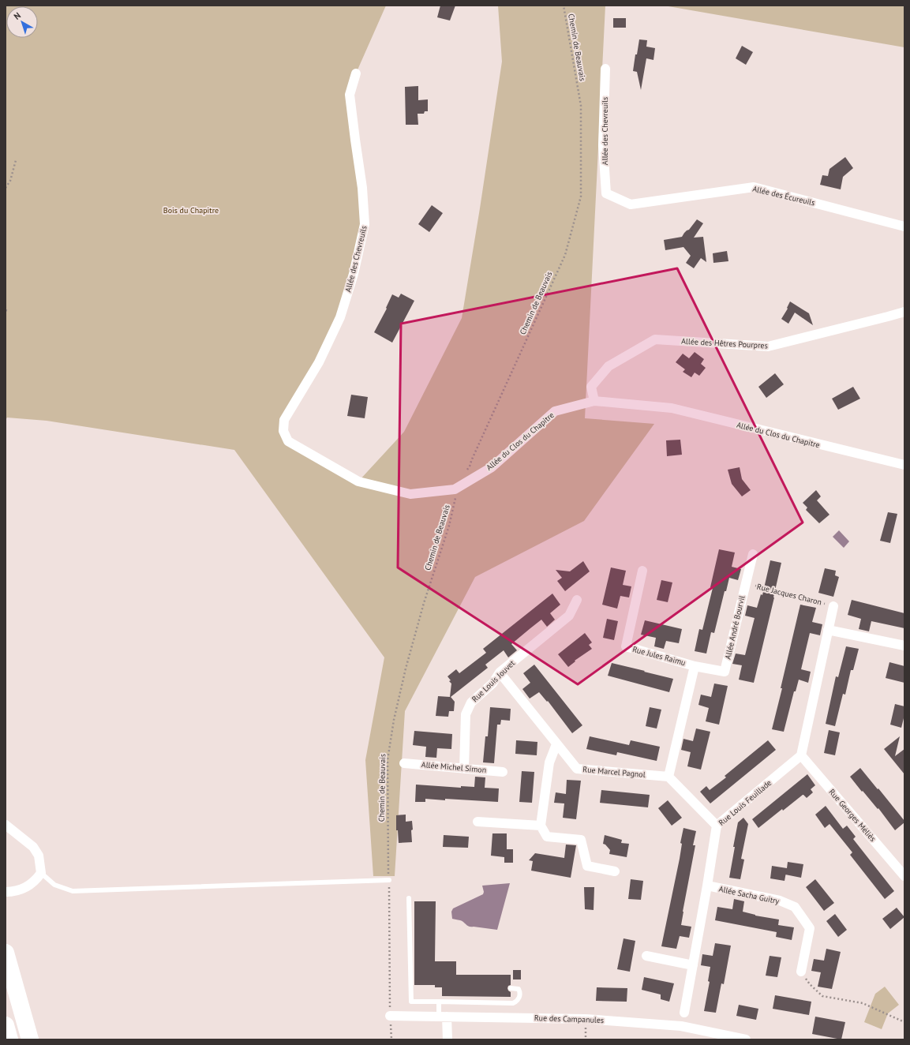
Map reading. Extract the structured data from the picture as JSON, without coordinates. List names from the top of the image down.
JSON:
{
  "streets": {
    "street": [
      "Allée des Chevreuils",
      "Allée des Écureuils",
      "Allée des Hêtres Pourpres",
      "Allée du Clos du Chapitre",
      "Allée André Bourvil",
      "Rue Jules Raimu",
      "Rue Louis Jouvet",
      "Allée Michel Simon",
      "Rue Marcel Pagnol",
      "Rue Louis Feuillade",
      "Rue Georges Méliès",
      "Allée Sacha Guitry",
      "Rue des Campanules"
    ],
    "path": ["Chemin de Beauvais", "Rue Jacques Charon"]
  },
  "crossings": [
    ["Chemin de Beauvais", "Allée du Clos du Chapitre"],
    ["Chemin de Beauvais", "Rue des Campanules"],
    ["Allée des Chevreuils", "Allée des Écureuils"],
    ["Allée des Chevreuils", "Allée du Clos du Chapitre"],
    ["Allée des Hêtres Pourpres", "Allée du Clos du Chapitre"],
    ["Rue Jacques Charon", "Allée André Bourvil"],
    ["Allée André Bourvil", "Rue Jules Raimu"],
    ["Rue Jules Raimu", "Rue Marcel Pagnol"],
    ["Rue Louis Jouvet", "Allée Michel Simon"],
    ["Rue Louis Jouvet", "Rue Marcel Pagnol"],
    ["Rue Louis Feuillade", "Rue Georges Méliès"],
    ["Rue Louis Feuillade", "Allée Sacha Guitry"]
  ],
  "parks": ["Bois du Chapitre"],
  "north": "top left"
}
